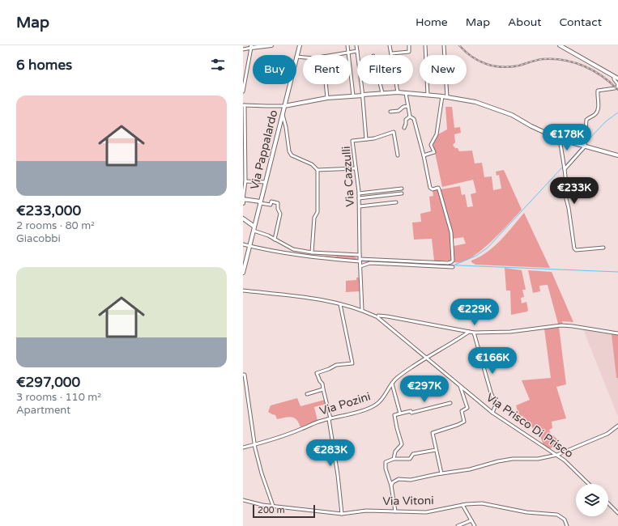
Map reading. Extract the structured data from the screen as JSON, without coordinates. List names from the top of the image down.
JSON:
{
  "streets": {
    "street": [
      "Via Pappalardo",
      "Via Cazzulli",
      "Via Pozini",
      "Via Prisco Di Prisco",
      "Via Vitoni"
    ]
  },
  "crossings": [
    ["Via Pozini", "Via Prisco Di Prisco"]
  ],
  "scale_bar": "200 m",
  "page": {
    "header": "Map",
    "nav": [
      "Home",
      "Map",
      "About",
      "Contact"
    ],
    "heading": "6 homes",
    "chip": [
      "Buy",
      "Rent",
      "Filters",
      "New"
    ],
    "list": [
      {
        "name": "€233,000",
        "note": "2 rooms · 80 m² · Giacobbi"
      },
      {
        "name": "€297,000",
        "note": "3 rooms · 110 m² · Apartment"
      }
    ],
    "price": [
      "€178K",
      "€233K",
      "€229K",
      "€166K",
      "€297K",
      "€283K"
    ],
    "scale": "200 m"
  }
}
